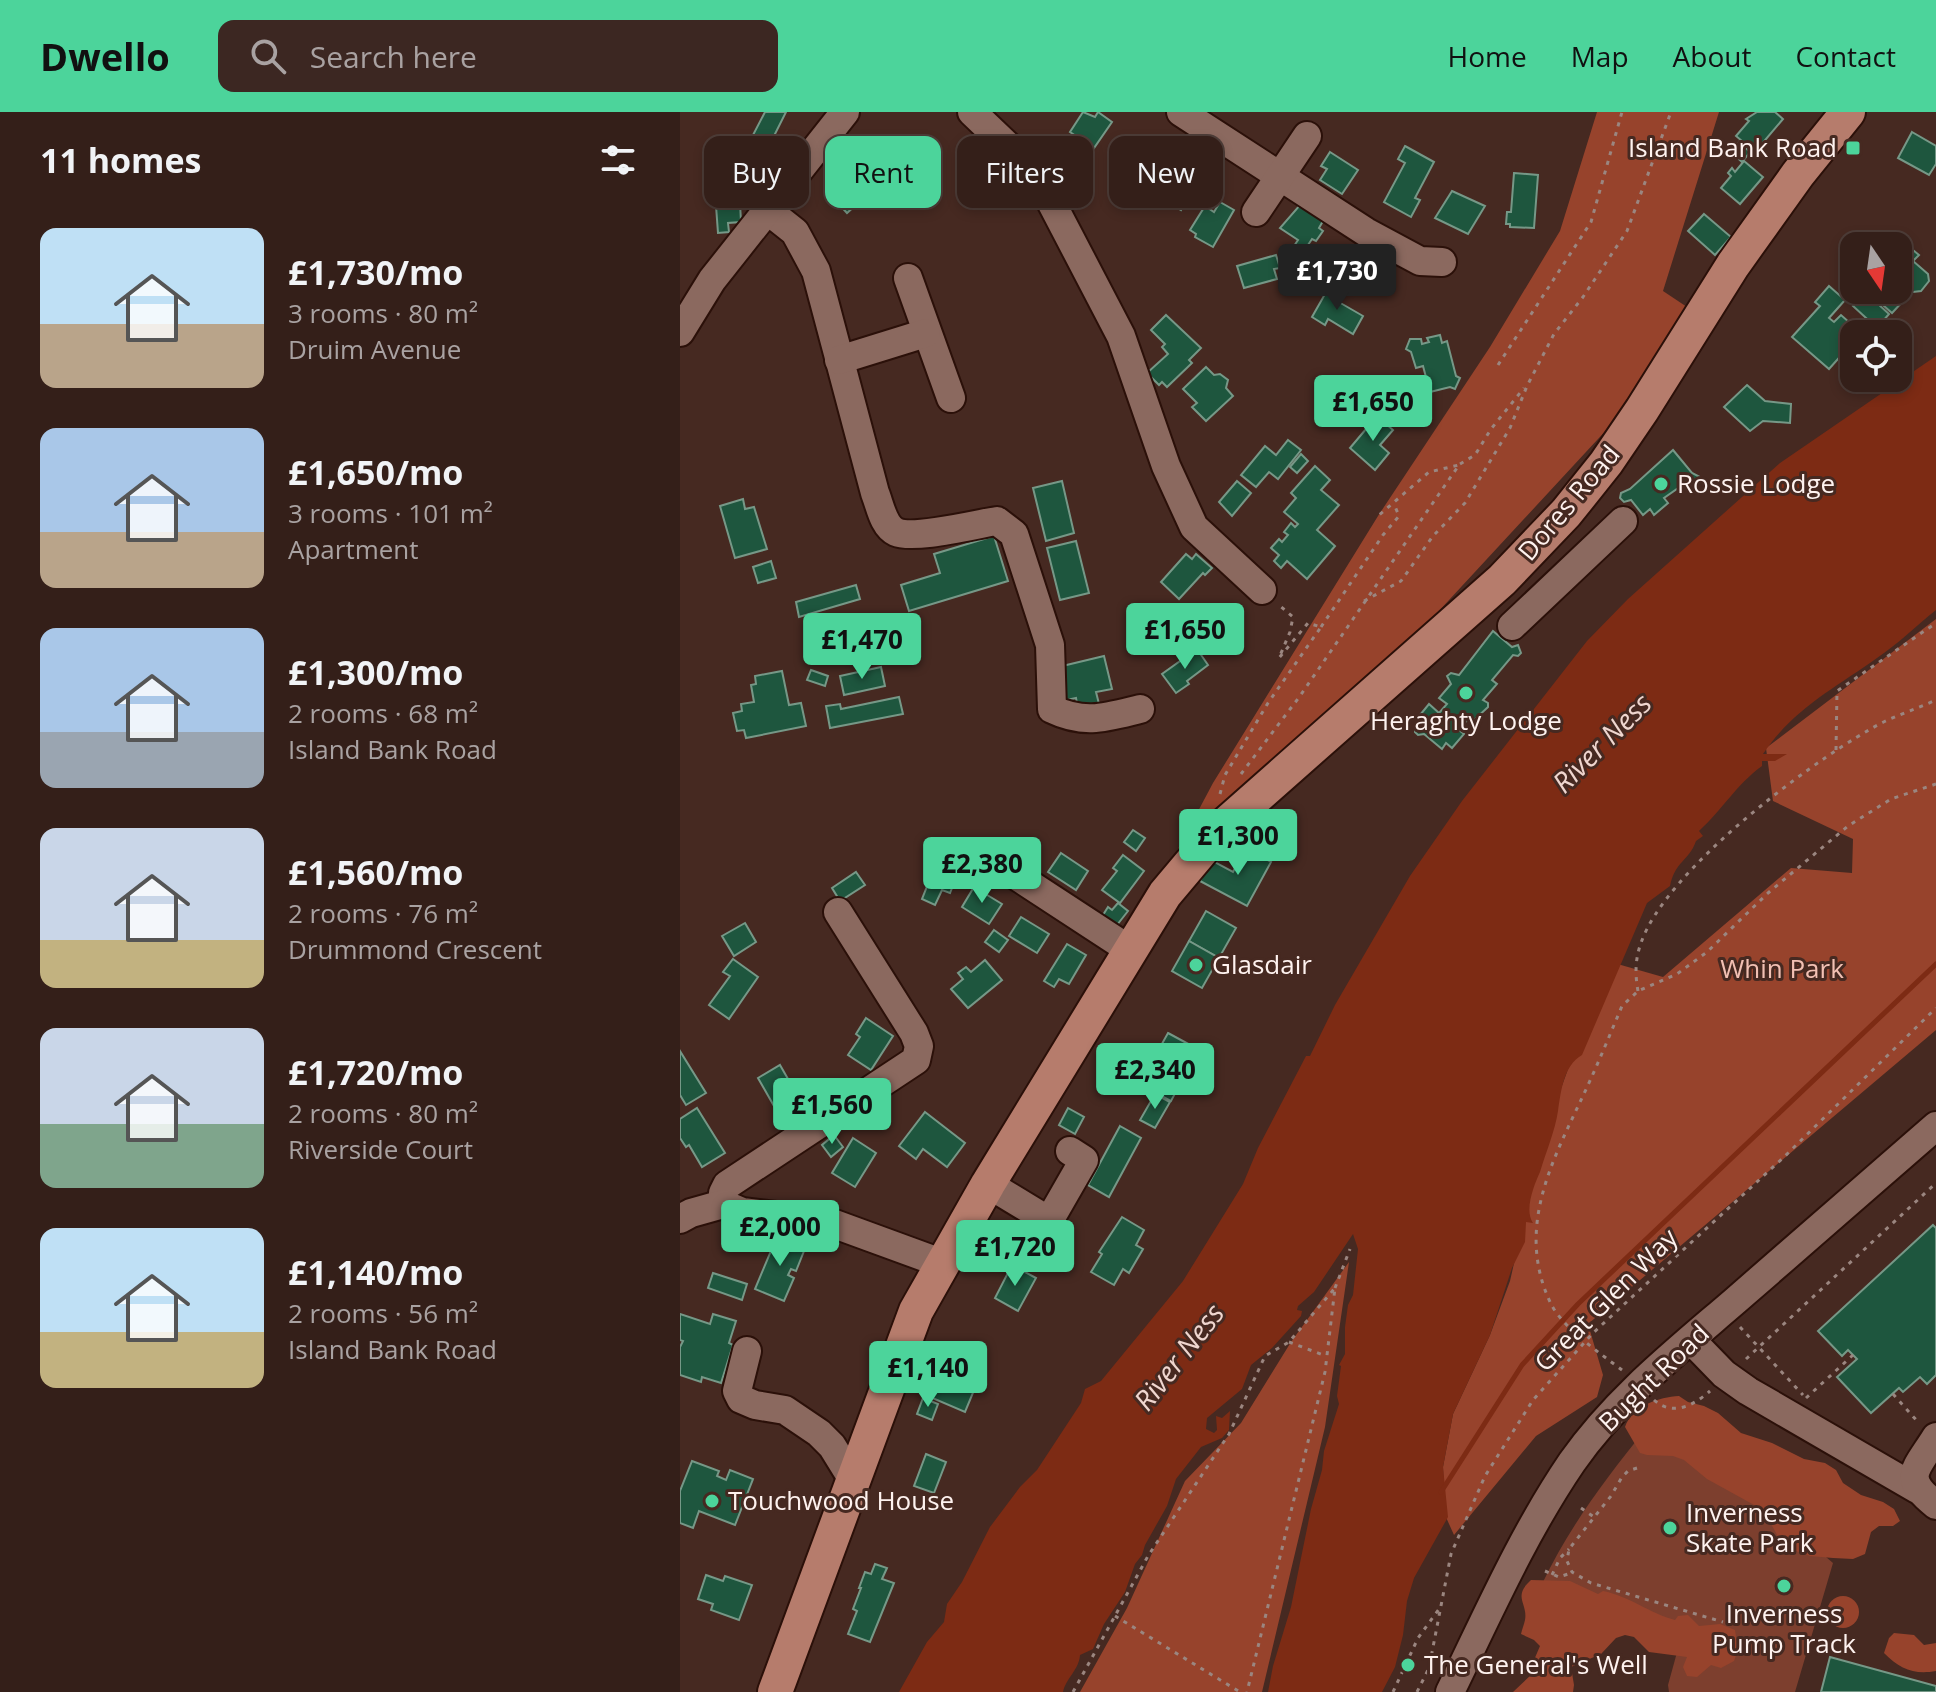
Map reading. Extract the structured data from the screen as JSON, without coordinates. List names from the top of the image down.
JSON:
{
  "streets": {
    "main road": ["Dores Road"],
    "street": ["Bught Road"],
    "path": ["Great Glen Way"]
  },
  "water": ["River Ness"],
  "parks": ["Whin Park"],
  "places": {
    "transit": ["Island Bank Road"],
    "other": [
      "Rossie Lodge",
      "Heraghty Lodge",
      "Glasdair",
      "Touchwood House",
      "Inverness Skate Park",
      "Inverness Pump Track",
      "The General's Well"
    ]
  },
  "north": "bottom",
  "page": {
    "header": "Dwello",
    "search": "Search here",
    "nav": [
      "Home",
      "Map",
      "About",
      "Contact"
    ],
    "heading": "11 homes",
    "chip": [
      "Buy",
      "Rent",
      "Filters",
      "New"
    ],
    "list": [
      {
        "name": "£1,730/mo",
        "note": "3 rooms · 80 m² · Druim Avenue"
      },
      {
        "name": "£1,650/mo",
        "note": "3 rooms · 101 m² · Apartment"
      },
      {
        "name": "£1,300/mo",
        "note": "2 rooms · 68 m² · Island Bank Road"
      },
      {
        "name": "£1,560/mo",
        "note": "2 rooms · 76 m² · Drummond Crescent"
      },
      {
        "name": "£1,720/mo",
        "note": "2 rooms · 80 m² · Riverside Court"
      },
      {
        "name": "£1,140/mo",
        "note": "2 rooms · 56 m² · Island Bank Road"
      }
    ],
    "price": [
      "£1,730",
      "£1,650",
      "£1,650",
      "£1,470",
      "£1,300",
      "£2,380",
      "£2,340",
      "£1,560",
      "£2,000",
      "£1,720",
      "£1,140"
    ]
  }
}
